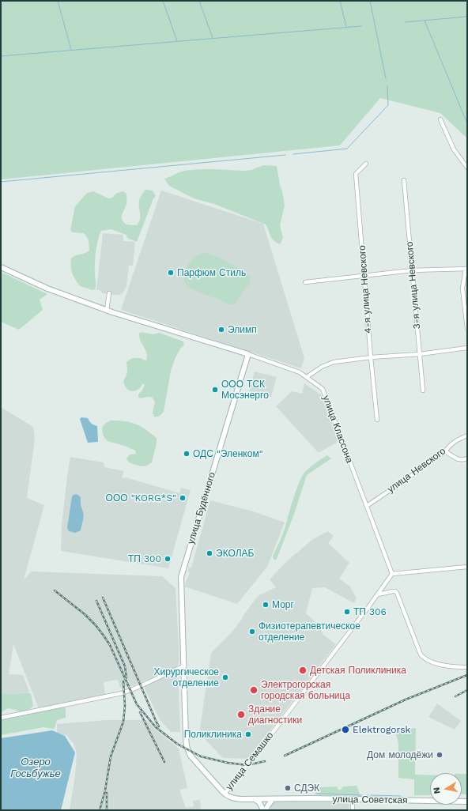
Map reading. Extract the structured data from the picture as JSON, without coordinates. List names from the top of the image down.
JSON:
{
  "streets": {
    "street": [
      "3-я улица Невского",
      "4-я улица Невского",
      "улица Классона",
      "улица Невского",
      "улица Будённого",
      "улица Семашко",
      "улица Советская"
    ]
  },
  "crossings": [
    ["улица Классона", "улица Невского"],
    ["улица Классона", "улица Будённого"],
    ["улица Будённого", "улица Семашко"],
    ["улица Будённого", "улица Советская"],
    ["улица Семашко", "улица Советская"]
  ],
  "water": ["Озеро Госьбужье"],
  "places": [
    "Парфюм Стиль",
    "Элимп",
    "ООО ТСК Мосэнерго",
    "ОДС \"Эленком\"",
    "ООО \"KORG*S\"",
    "ЭКОЛАБ",
    "ТП 300",
    "Морг",
    "ТП 306",
    "Физиотерапевтическое отделение",
    "Детская Поликлиника",
    "Хирургическое отделение",
    "Электрогорская городская больница",
    "Здание диагностики",
    "Elektrogorsk",
    "Поликлиника",
    "Дом молодёжи",
    "СДЭК"
  ],
  "north": "left"
}
